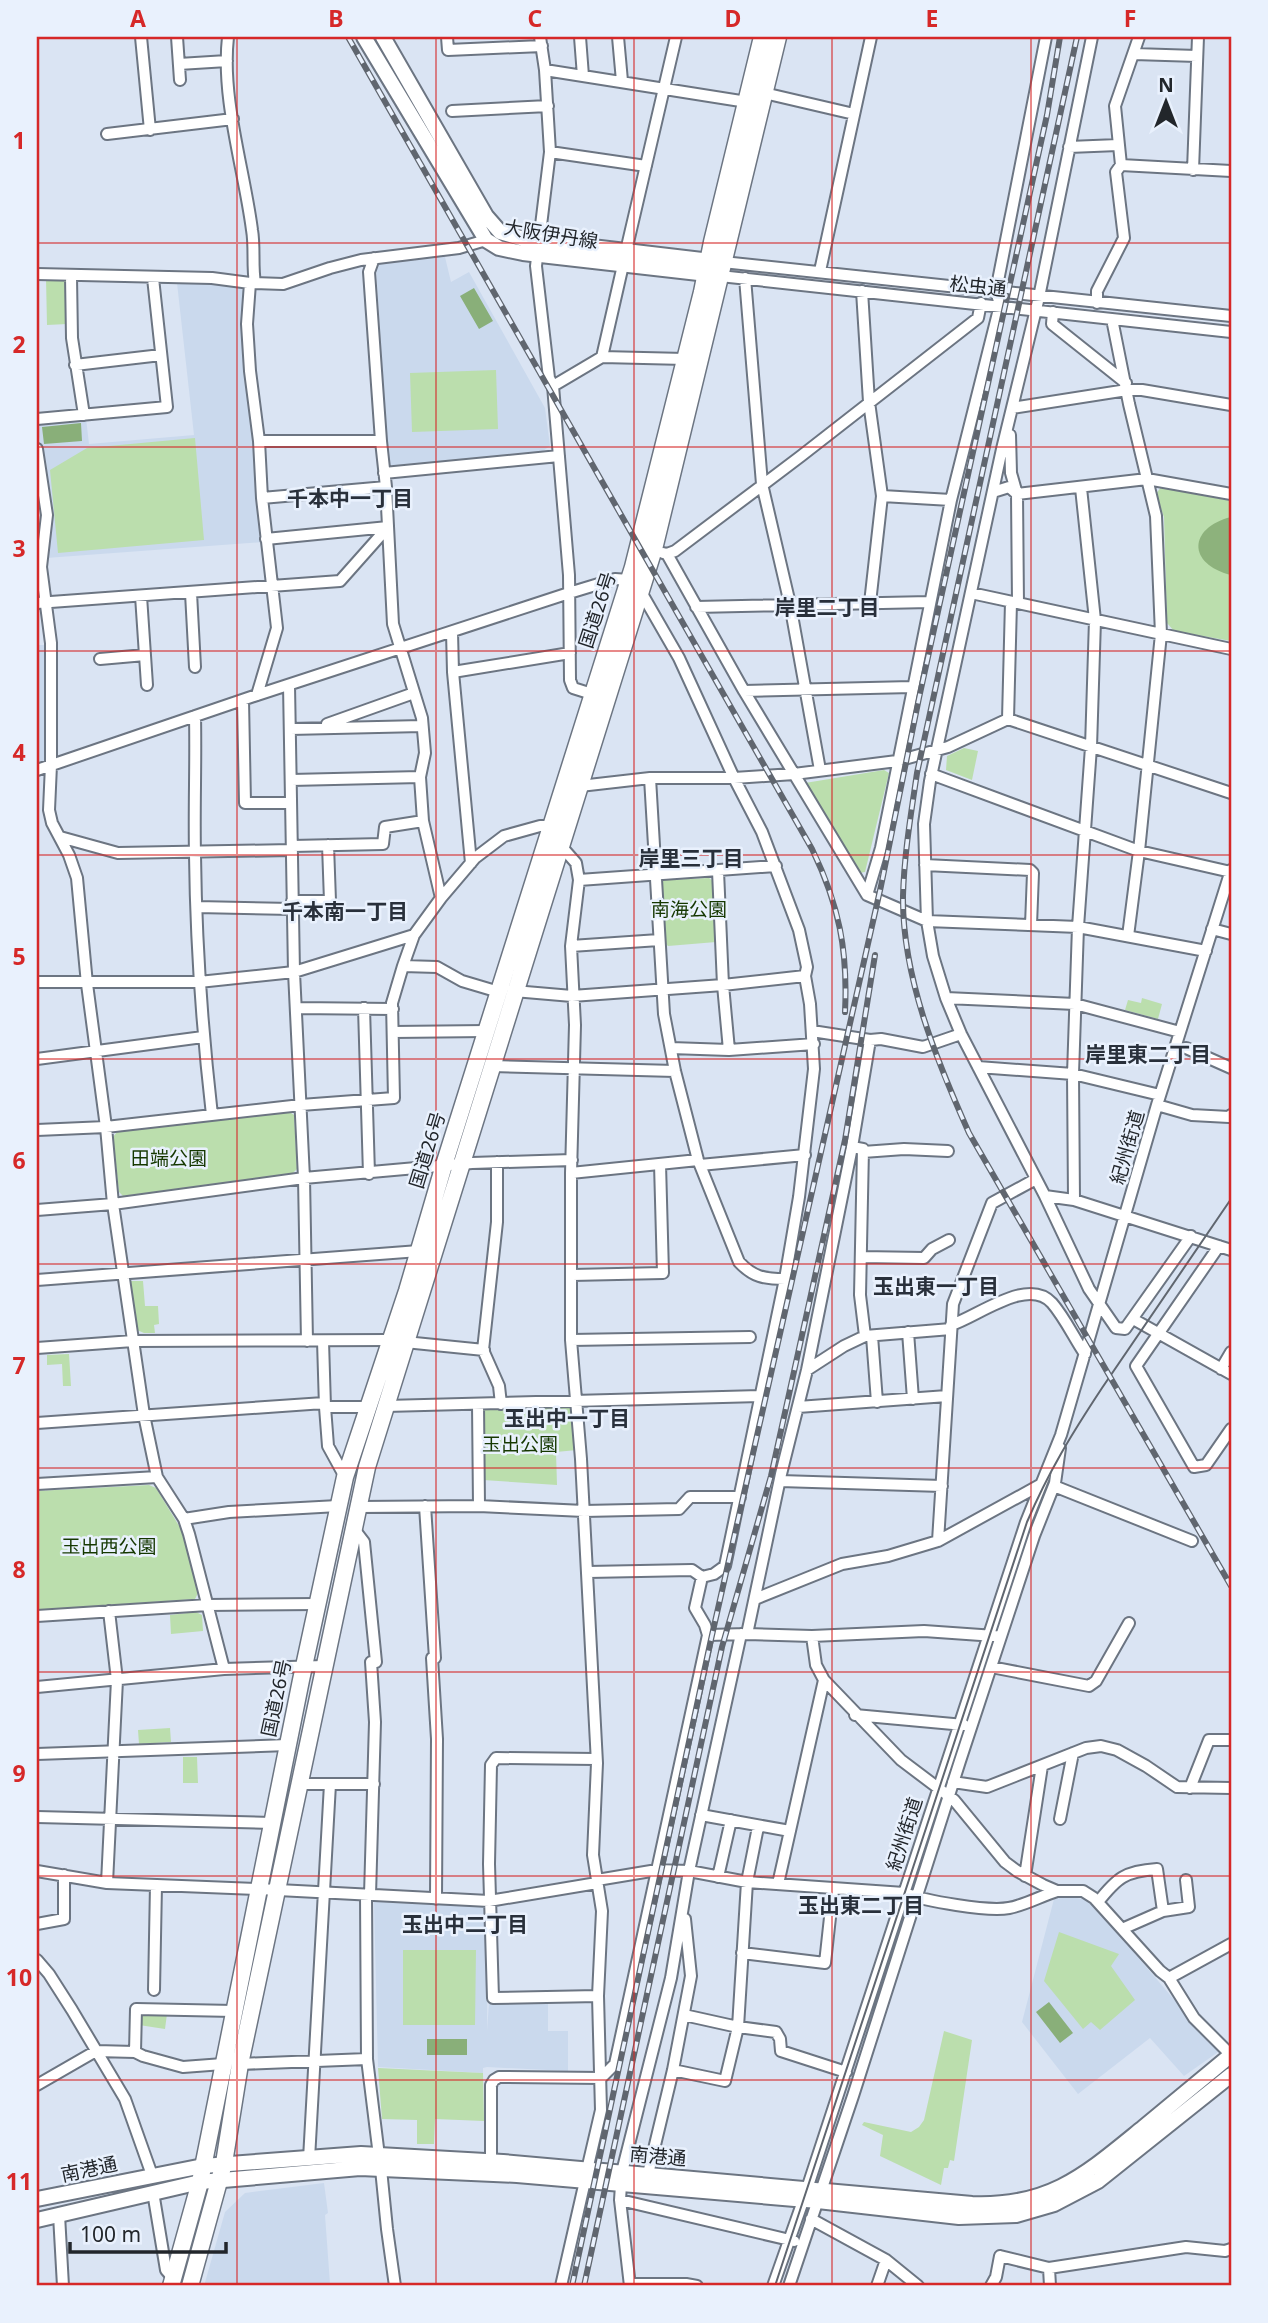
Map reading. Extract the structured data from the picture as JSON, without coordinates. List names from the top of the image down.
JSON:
{
  "streets": {
    "highway": ["国道26号"],
    "main road": ["大阪伊丹線", "南港通"],
    "street": ["松虫通", "紀州街道"]
  },
  "crossings": [
    ["大阪伊丹線", "松虫通"],
    ["大阪伊丹線", "国道26号"],
    ["松虫通", "国道26号"],
    ["国道26号", "南港通"],
    ["紀州街道", "南港通"]
  ],
  "districts": [
    "千本中一丁目",
    "岸里二丁目",
    "岸里三丁目",
    "千本南一丁目",
    "岸里東二丁目",
    "玉出東一丁目",
    "玉出中一丁目",
    "玉出東二丁目",
    "玉出中二丁目"
  ],
  "parks": [
    "南海公園",
    "田端公園",
    "玉出公園",
    "玉出西公園"
  ],
  "scale_bar": "100 m",
  "north": "top",
  "grid": {
    "columns": [
      "A",
      "B",
      "C",
      "D",
      "E",
      "F"
    ],
    "rows": [
      "1",
      "2",
      "3",
      "4",
      "5",
      "6",
      "7",
      "8",
      "9",
      "10",
      "11"
    ]
  }
}
